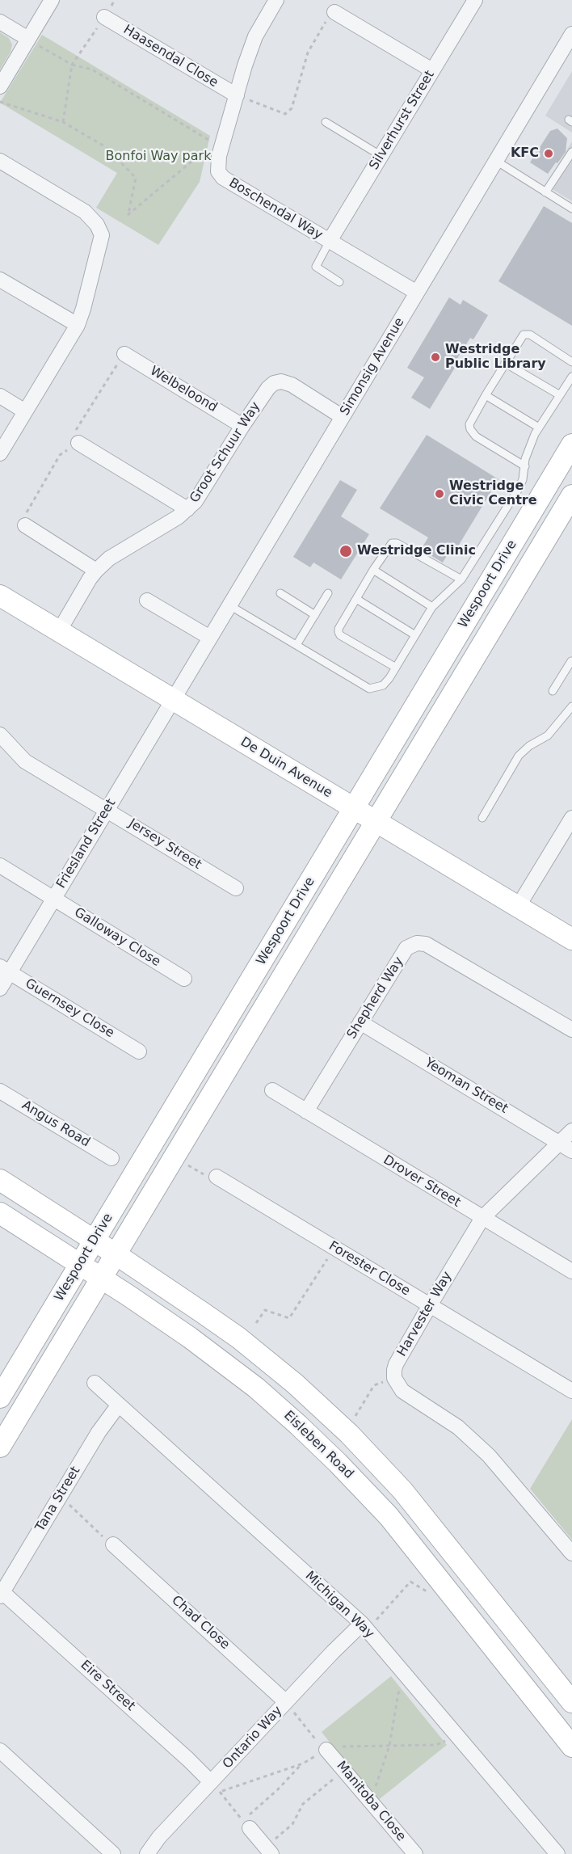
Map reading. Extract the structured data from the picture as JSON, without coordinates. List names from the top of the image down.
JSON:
{
  "streets": {
    "main road": ["Wespoort Drive", "De Duin Avenue", "Eisleben Road"],
    "street": [
      "Haasendal Close",
      "Silverhurst Street",
      "Boschendal Way",
      "Simonsig Avenue",
      "Welbeloond",
      "Groot Schuur Way",
      "Friesland Street",
      "Jersey Street",
      "Galloway Close",
      "Shepherd Way",
      "Guernsey Close",
      "Yeoman Street",
      "Angus Road",
      "Drover Street",
      "Forester Close",
      "Harvester Way",
      "Tana Street",
      "Michigan Way",
      "Chad Close",
      "Eire Street",
      "Ontario Way",
      "Manitoba Close"
    ]
  },
  "crossings": [
    ["Haasendal Close", "Boschendal Way"],
    ["Silverhurst Street", "Boschendal Way"],
    ["Boschendal Way", "Simonsig Avenue"],
    ["Simonsig Avenue", "Groot Schuur Way"],
    ["Simonsig Avenue", "De Duin Avenue"],
    ["Simonsig Avenue", "Friesland Street"],
    ["Welbeloond", "Groot Schuur Way"],
    ["Groot Schuur Way", "De Duin Avenue"],
    ["Wespoort Drive", "De Duin Avenue"],
    ["Wespoort Drive", "Eisleben Road"],
    ["De Duin Avenue", "Friesland Street"],
    ["Friesland Street", "Jersey Street"],
    ["Friesland Street", "Galloway Close"],
    ["Friesland Street", "Guernsey Close"],
    ["Shepherd Way", "Yeoman Street"],
    ["Shepherd Way", "Drover Street"],
    ["Yeoman Street", "Harvester Way"],
    ["Drover Street", "Harvester Way"],
    ["Forester Close", "Harvester Way"],
    ["Tana Street", "Michigan Way"],
    ["Tana Street", "Eire Street"],
    ["Michigan Way", "Ontario Way"],
    ["Chad Close", "Ontario Way"],
    ["Eire Street", "Ontario Way"]
  ],
  "parks": ["Bonfoi Way park"],
  "places": [
    "KFC",
    "Westridge Public Library",
    "Westridge Civic Centre",
    "Westridge Clinic"
  ]
}
